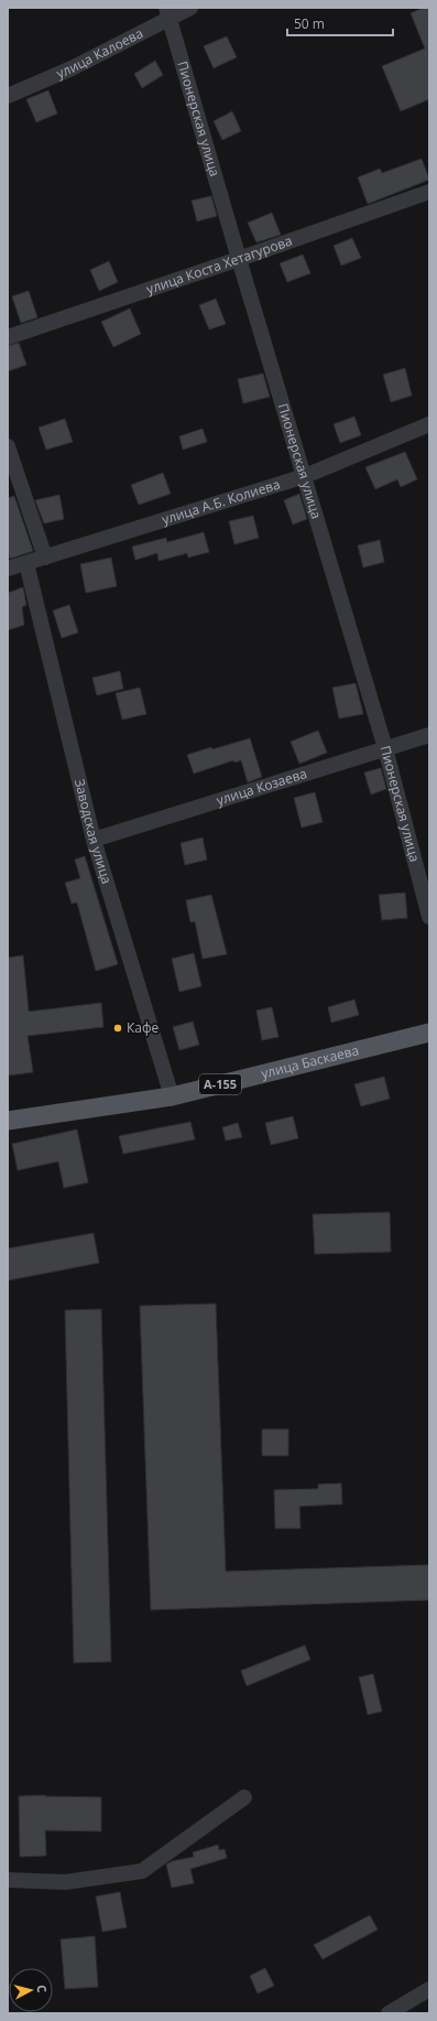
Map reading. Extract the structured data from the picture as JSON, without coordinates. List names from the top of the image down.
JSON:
{
  "streets": {
    "main road": ["улица Баскаева", "А-155"],
    "street": [
      "улица Калоева",
      "Пионерская улица",
      "улица Коста Хетагурова",
      "улица А.Б. Колиева",
      "улица Козаева",
      "Заводская улица"
    ]
  },
  "crossings": [
    ["улица Калоева", "Пионерская улица"],
    ["Пионерская улица", "улица Коста Хетагурова"],
    ["Пионерская улица", "улица А.Б. Колиева"],
    ["Пионерская улица", "улица Козаева"],
    ["улица А.Б. Колиева", "Заводская улица"],
    ["улица Козаева", "Заводская улица"],
    ["Заводская улица", "улица Баскаева"]
  ],
  "places": ["Кафе"],
  "scale_bar": "50 m",
  "north": "right"
}
